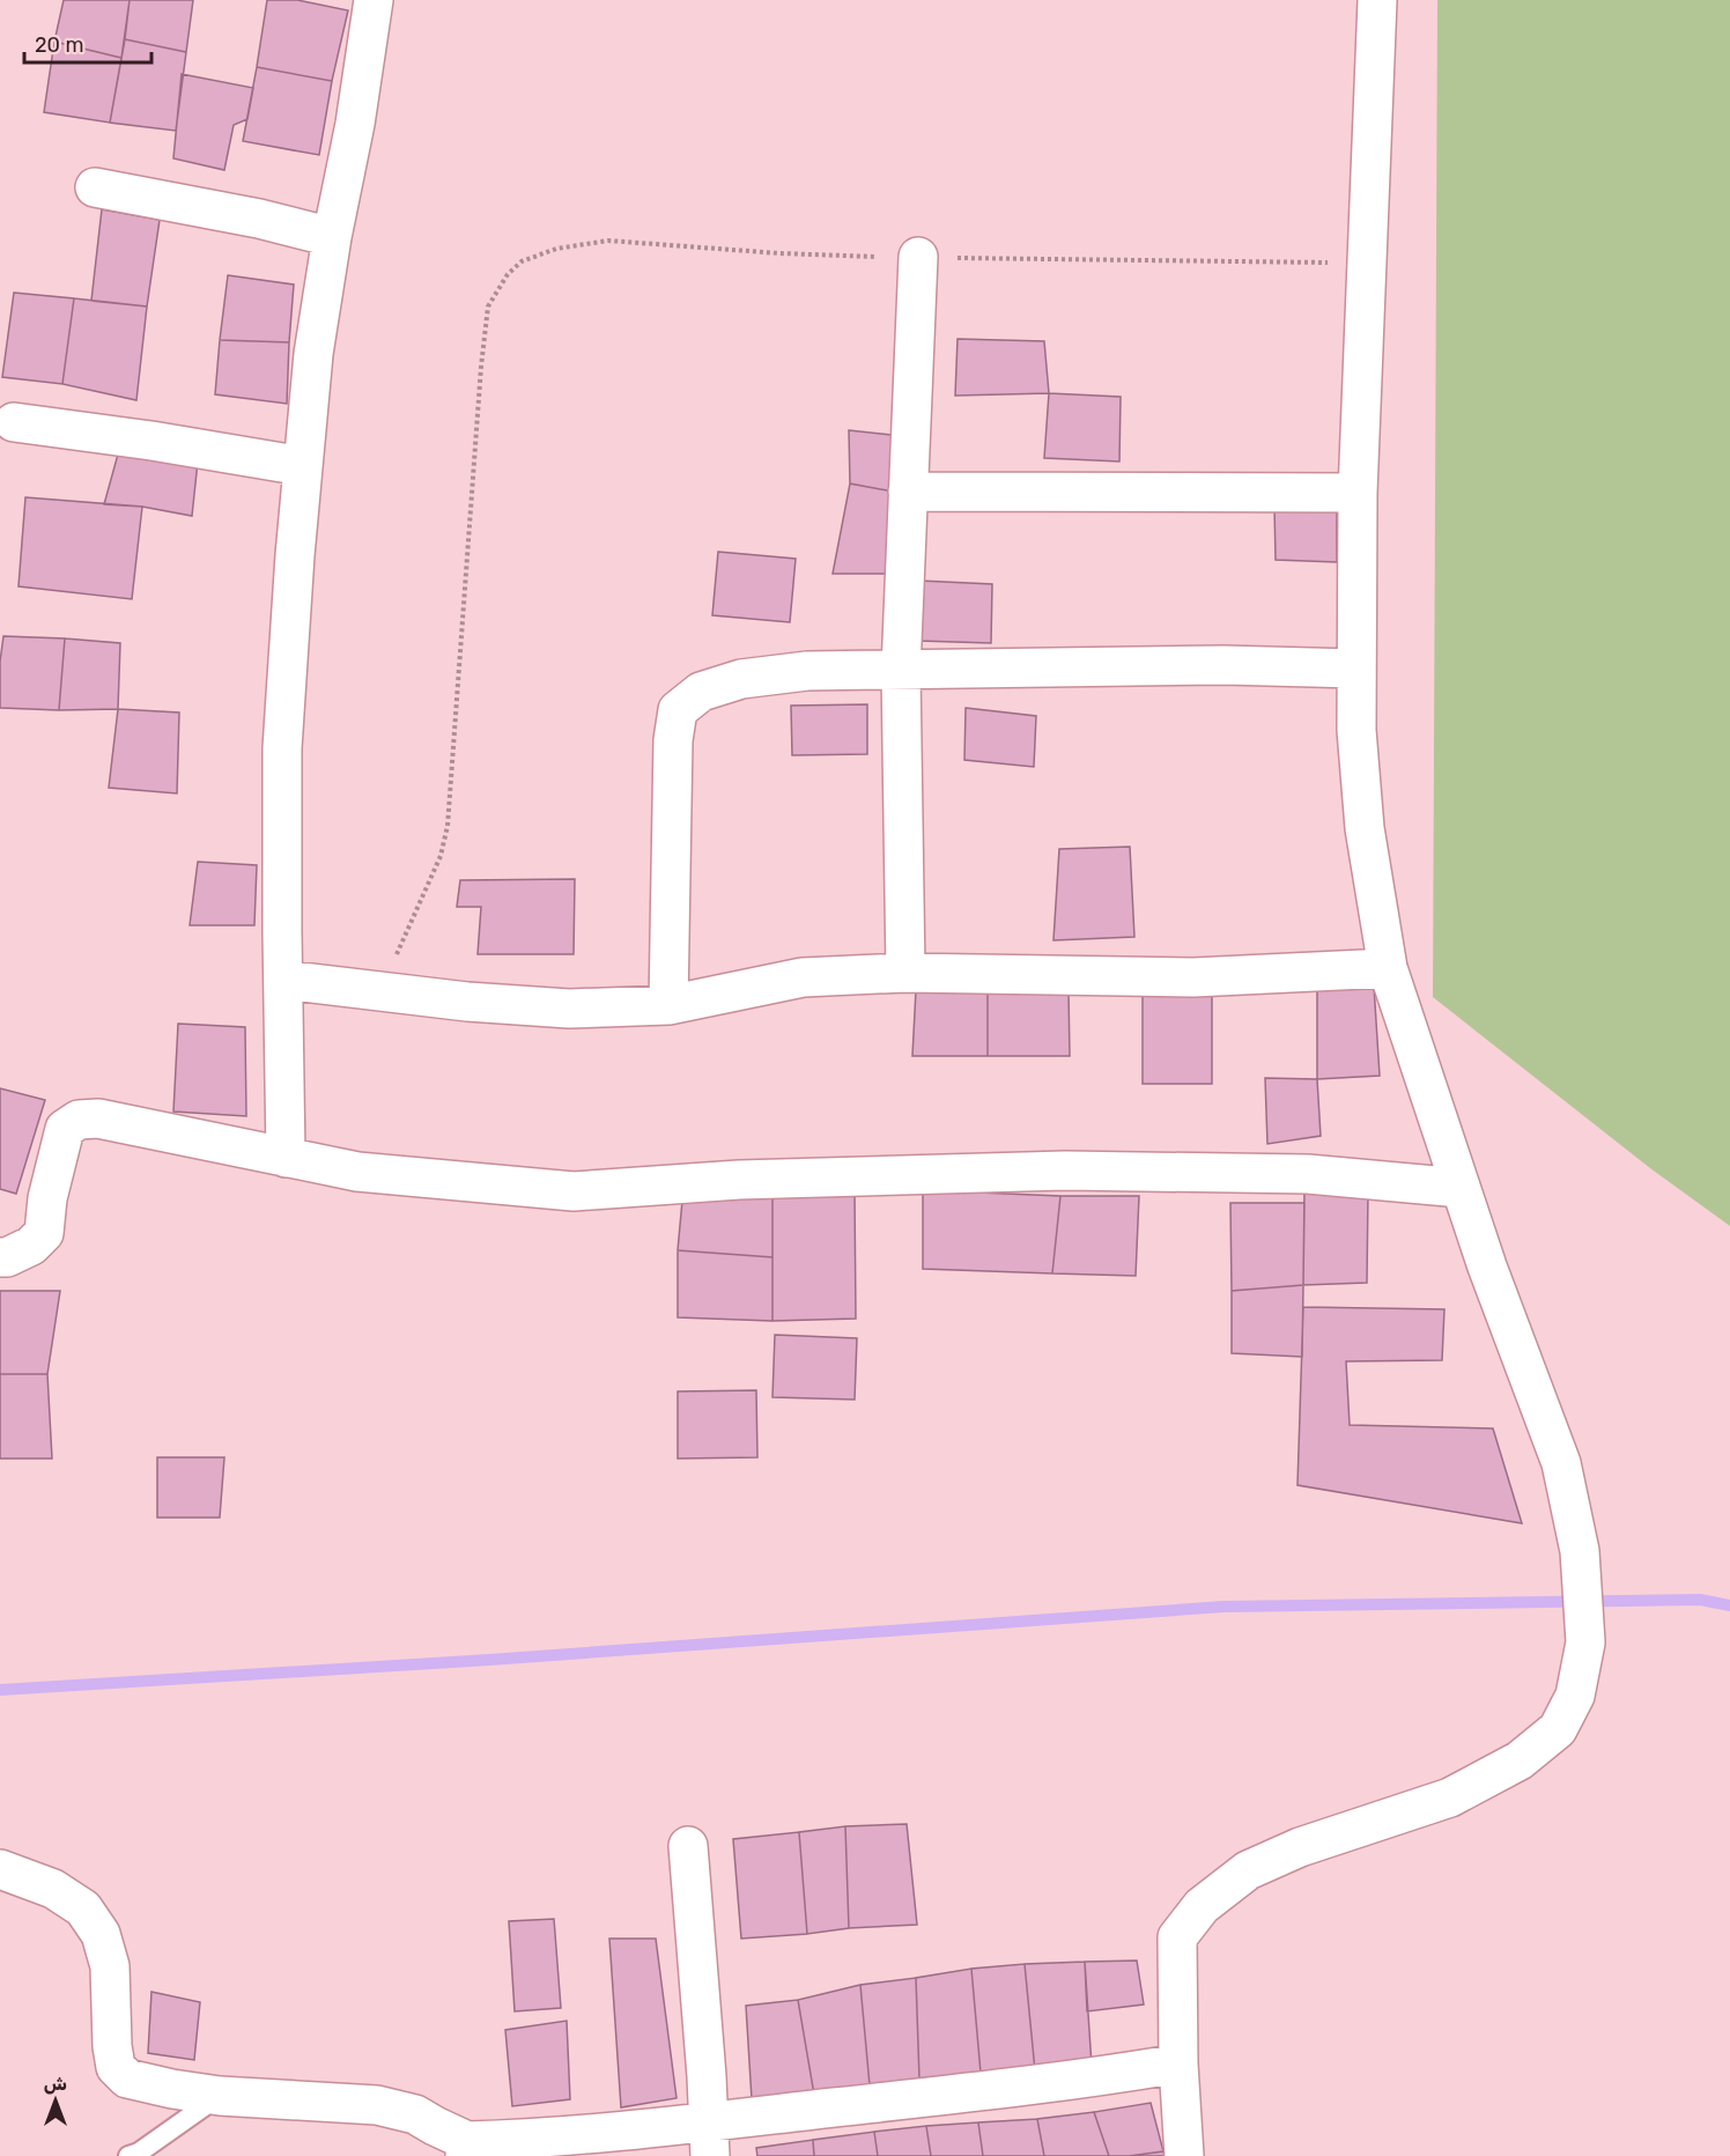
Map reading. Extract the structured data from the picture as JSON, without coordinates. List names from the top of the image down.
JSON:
{
  "scale_bar": "20 m",
  "north": "top"
}
